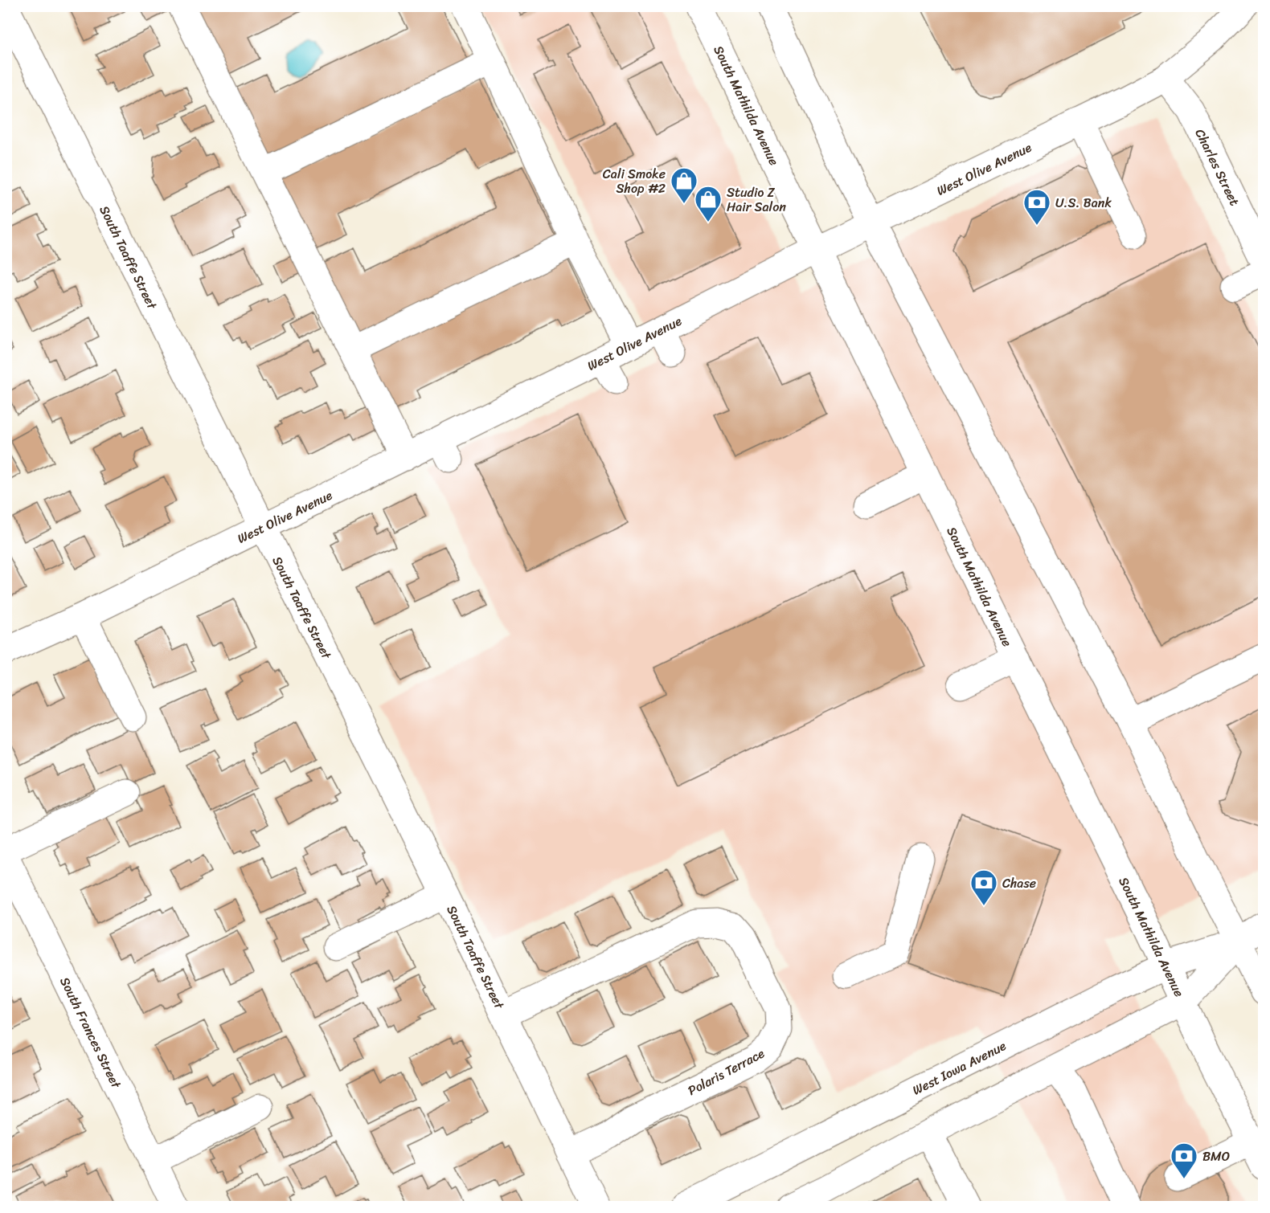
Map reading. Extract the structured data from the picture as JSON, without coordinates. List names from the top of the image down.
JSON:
{
  "streets": {
    "street": [
      "South Mathilda Avenue",
      "Charles Street",
      "West Olive Avenue",
      "South Taaffe Street",
      "South Frances Street",
      "West Iowa Avenue",
      "Polaris Terrace"
    ]
  },
  "crossings": [
    ["South Mathilda Avenue", "West Olive Avenue"],
    ["South Mathilda Avenue", "West Iowa Avenue"],
    ["Charles Street", "West Olive Avenue"],
    ["West Olive Avenue", "South Taaffe Street"],
    ["South Taaffe Street", "Polaris Terrace"]
  ],
  "places": {
    "shop": ["Cali Smoke Shop #2", "Studio Z Hair Salon"],
    "bank": ["U.S. Bank", "Chase", "BMO"]
  }
}
